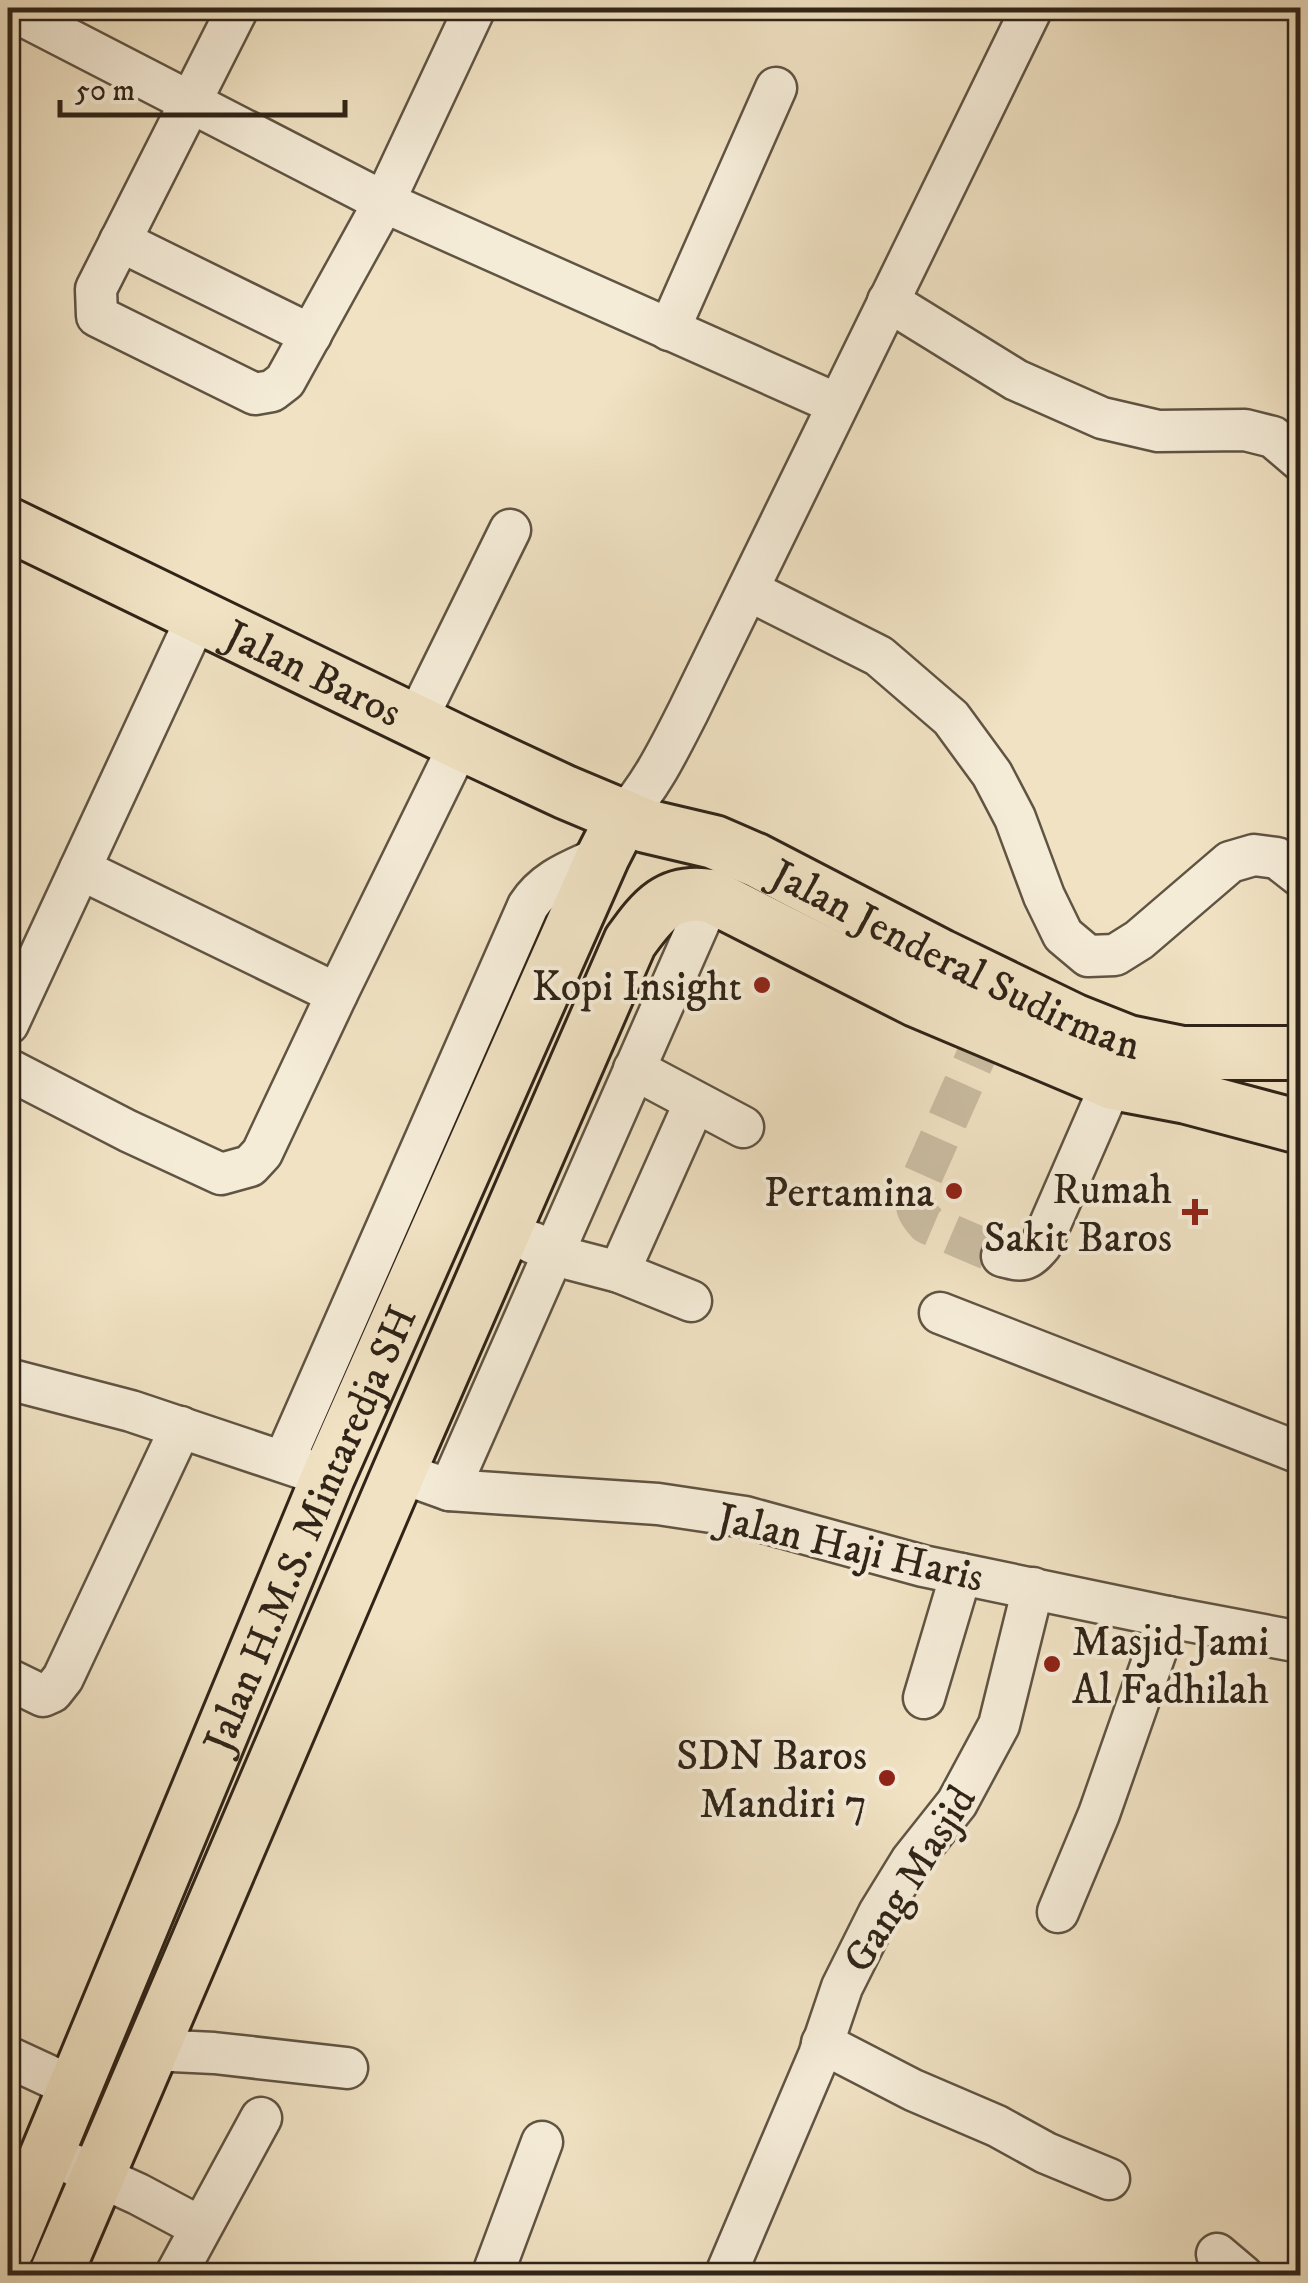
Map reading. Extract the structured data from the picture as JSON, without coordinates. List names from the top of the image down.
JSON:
{
  "streets": {
    "main road": ["Jalan Baros", "Jalan Jenderal Sudirman", "Jalan H.M.S. Mintaredja SH"],
    "street": ["Jalan Haji Haris", "Gang Masjid"]
  },
  "crossings": [
    ["Jalan Baros", "Jalan Jenderal Sudirman"],
    ["Jalan Baros", "Jalan H.M.S. Mintaredja SH"],
    ["Jalan Jenderal Sudirman", "Jalan H.M.S. Mintaredja SH"],
    ["Jalan H.M.S. Mintaredja SH", "Jalan Haji Haris"],
    ["Jalan Haji Haris", "Gang Masjid"]
  ],
  "places": {
    "other": [
      "Kopi Insight",
      "Pertamina",
      "Masjid Jami Al Fadhilah",
      "SDN Baros Mandiri 7"
    ],
    "health": ["Rumah Sakit Baros"]
  },
  "scale_bar": "50 m"
}
